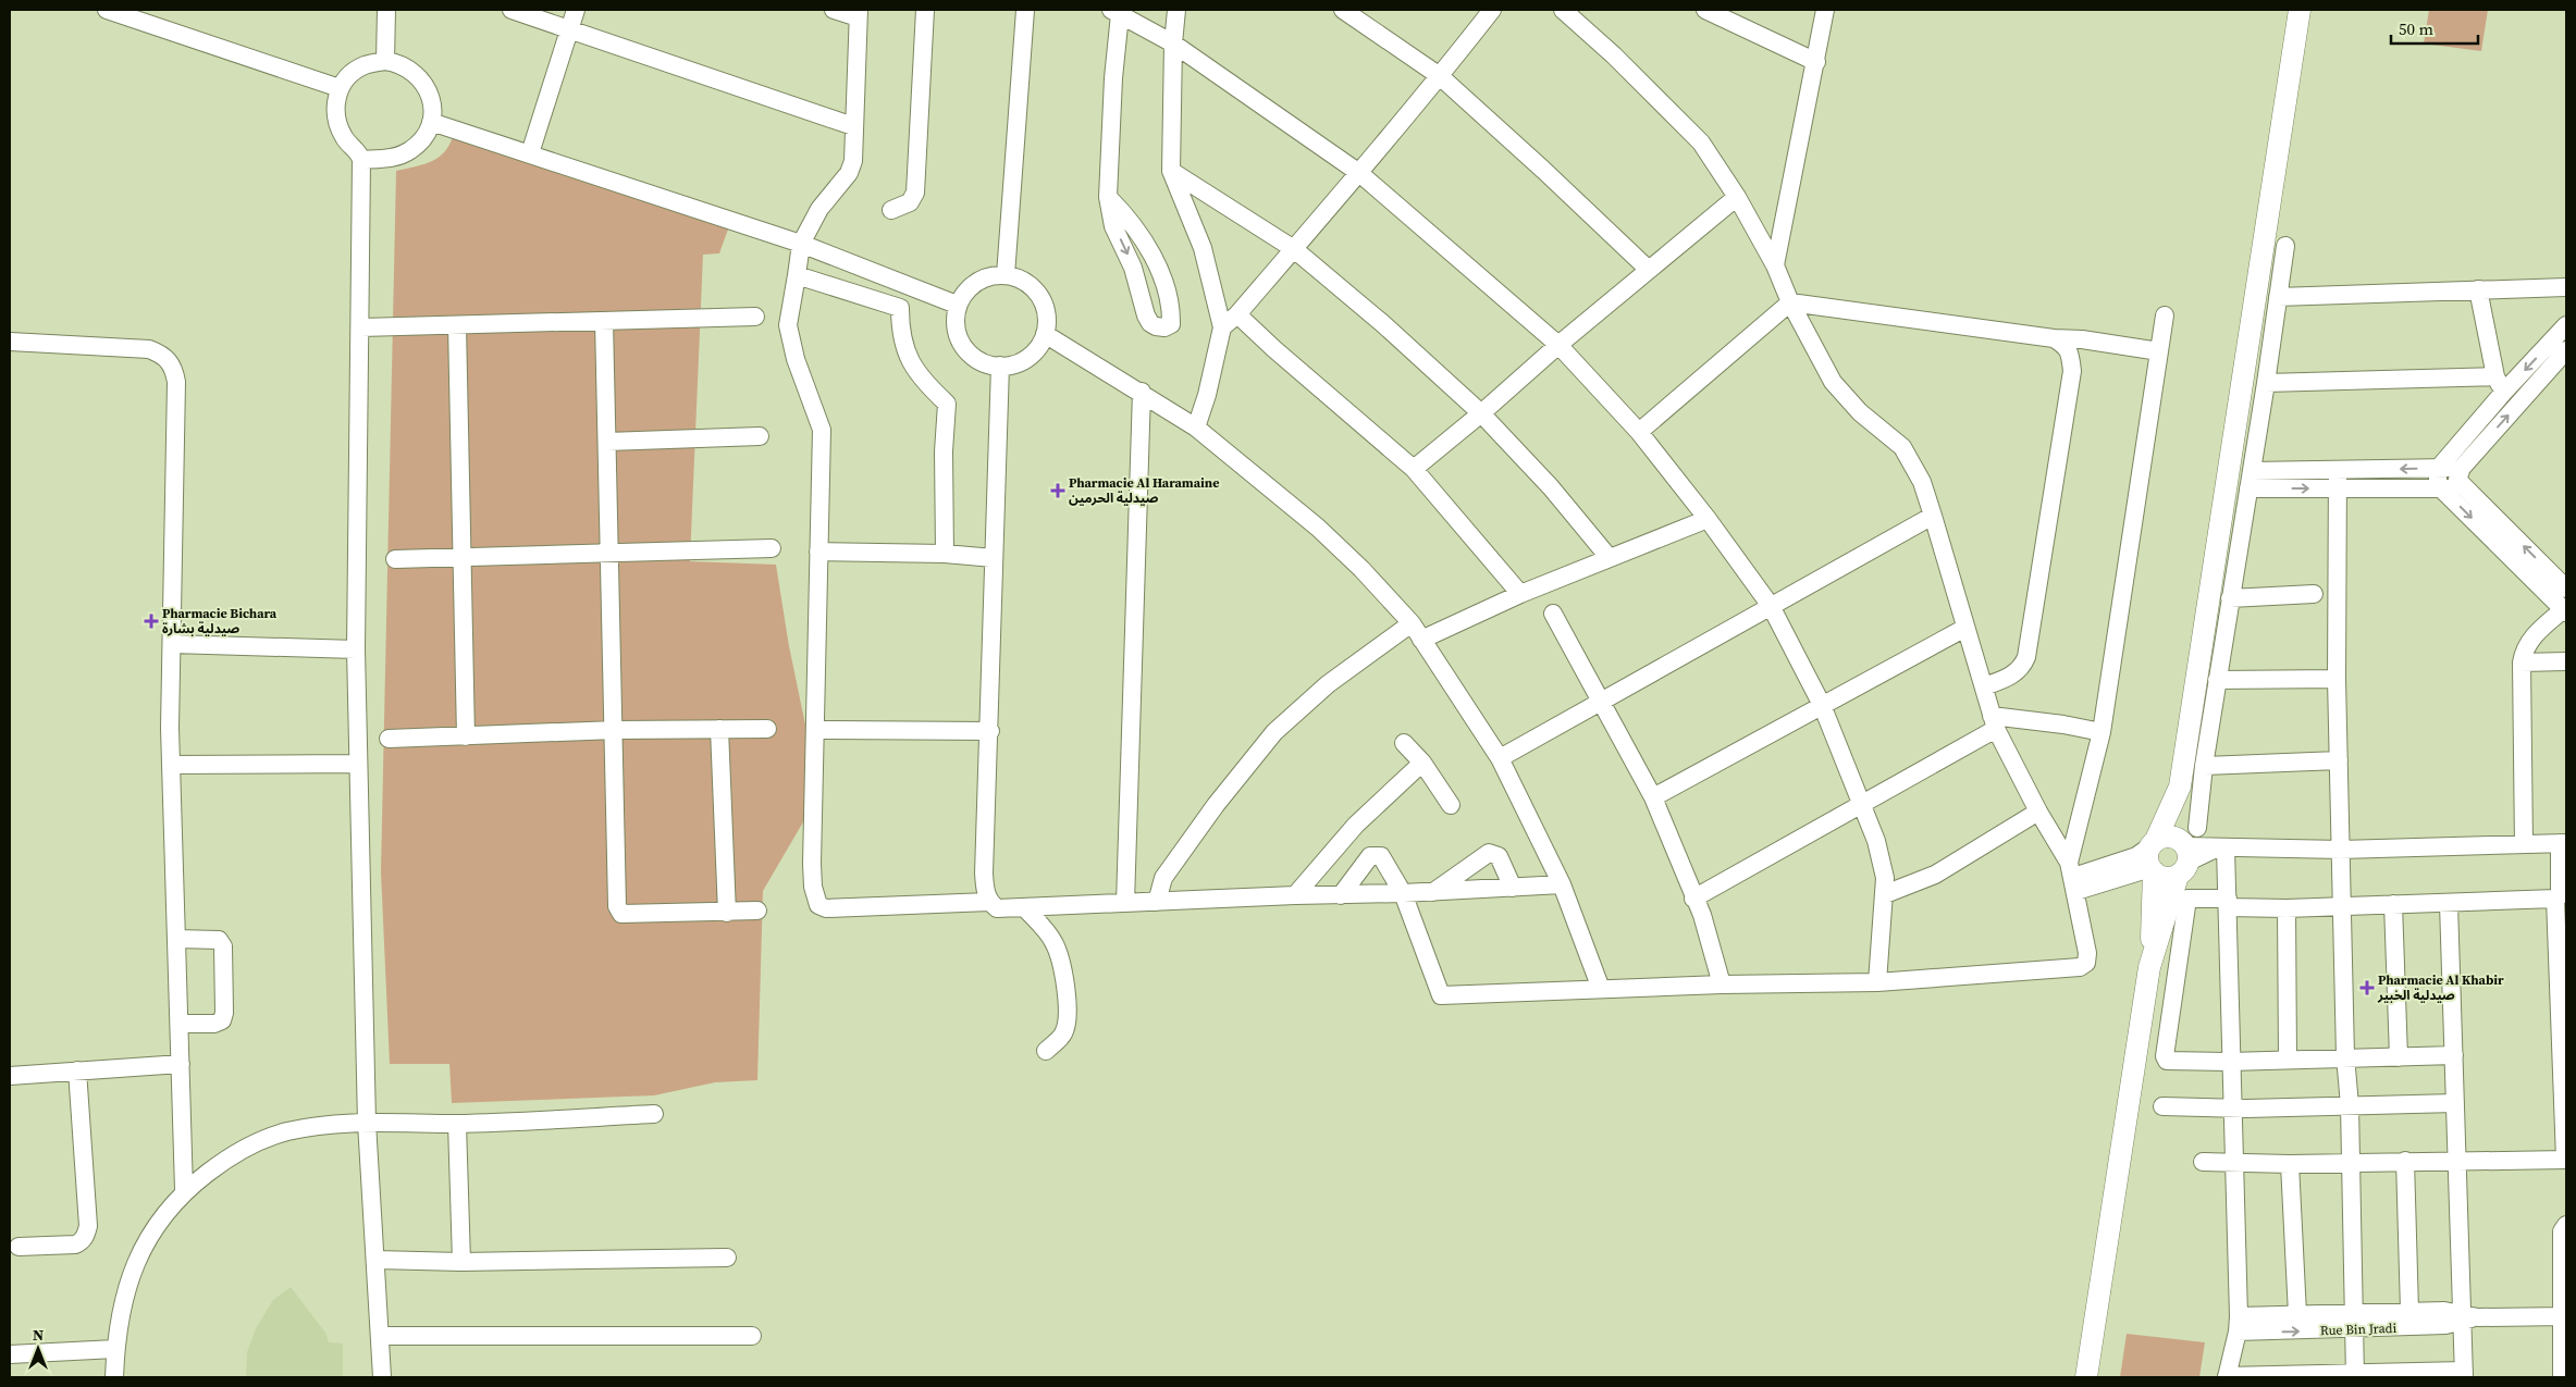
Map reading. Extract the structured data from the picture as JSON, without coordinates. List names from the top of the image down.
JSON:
{
  "streets": {
    "street": ["Rue Bin Jradi"]
  },
  "places": {
    "health": ["Pharmacie Al Haramaine صيدلية الحرمين", "Pharmacie Bichara صيدلية بشارة", "Pharmacie Al Khabir صيدلية الخبير"]
  },
  "scale_bar": "50 m",
  "north": "top"
}
